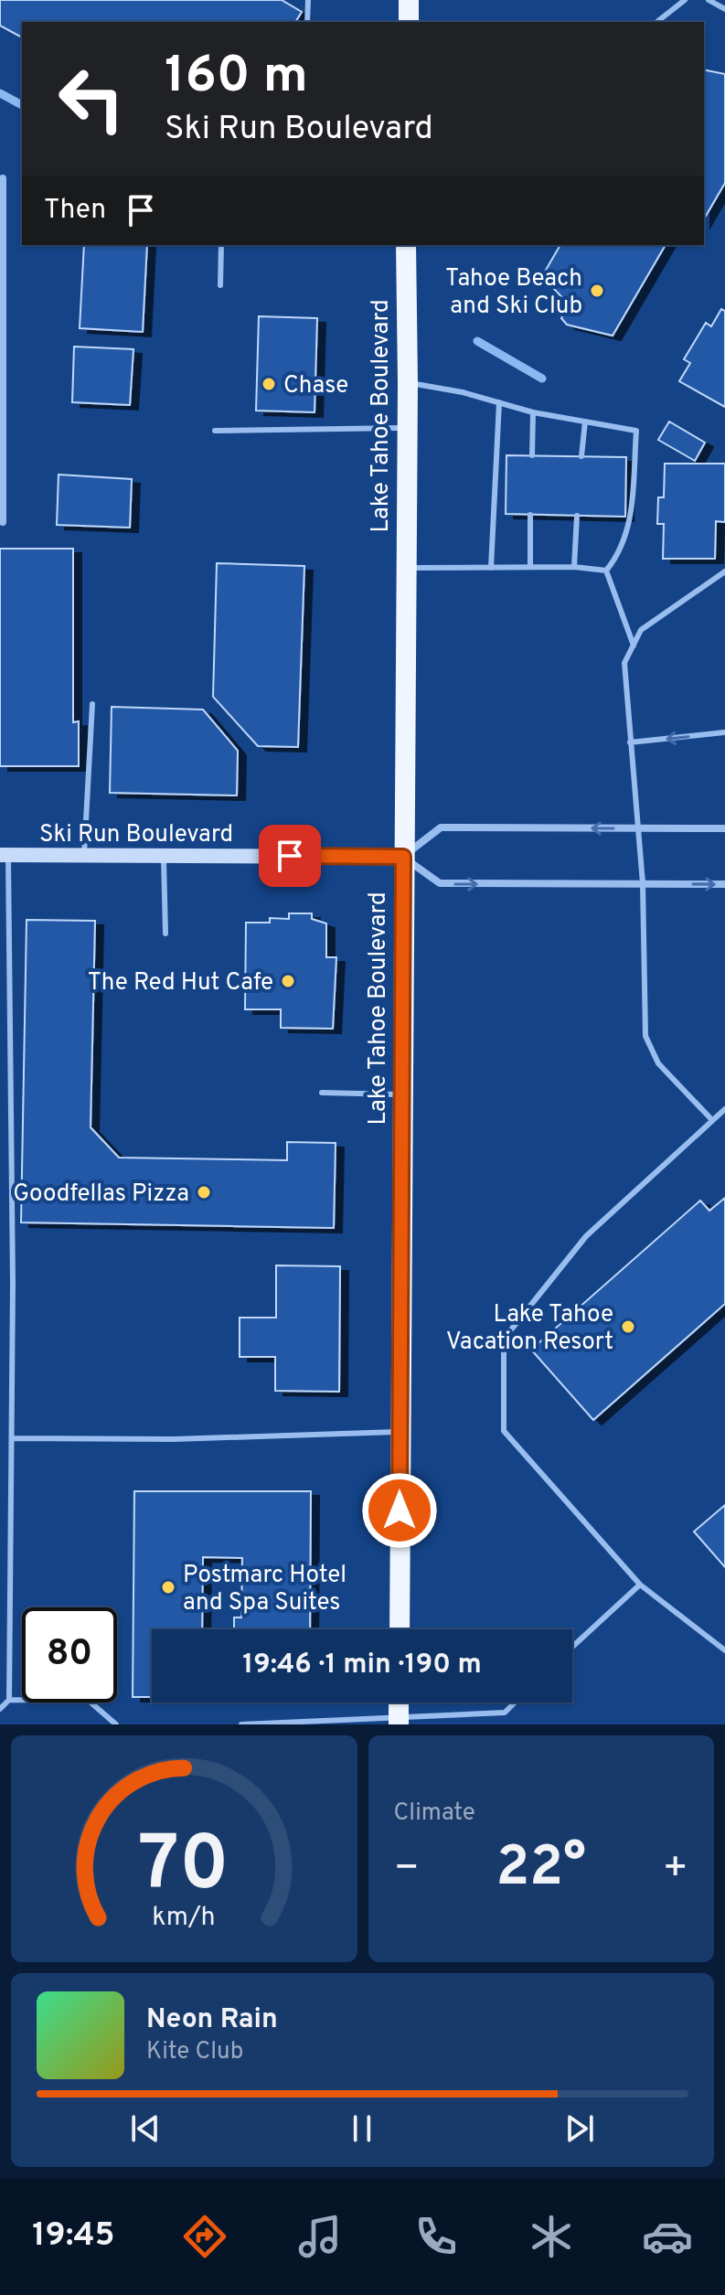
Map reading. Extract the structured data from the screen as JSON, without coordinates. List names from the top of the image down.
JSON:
{
  "streets": {
    "highway": ["Lake Tahoe Boulevard"],
    "main road": ["Ski Run Boulevard"]
  },
  "crossings": [
    ["Lake Tahoe Boulevard", "Ski Run Boulevard"]
  ],
  "places": [
    "Tahoe Beach and Ski Club",
    "Chase",
    "The Red Hut Cafe",
    "Goodfellas Pizza",
    "Lake Tahoe Vacation Resort",
    "Postmarc Hotel and Spa Suites"
  ],
  "page": {
    "turn": ["160 m", "Ski Run Boulevard"],
    "then": "Then",
    "limit": "80",
    "trip": "19:46 · 1 min · 190 m",
    "tile": "Climate",
    "heat": ["−", "22°", "+"],
    "song": ["Neon Rain", "Kite Club"],
    "tabs": "19:45",
    "gauge": ["70", "km/h"]
  }
}
